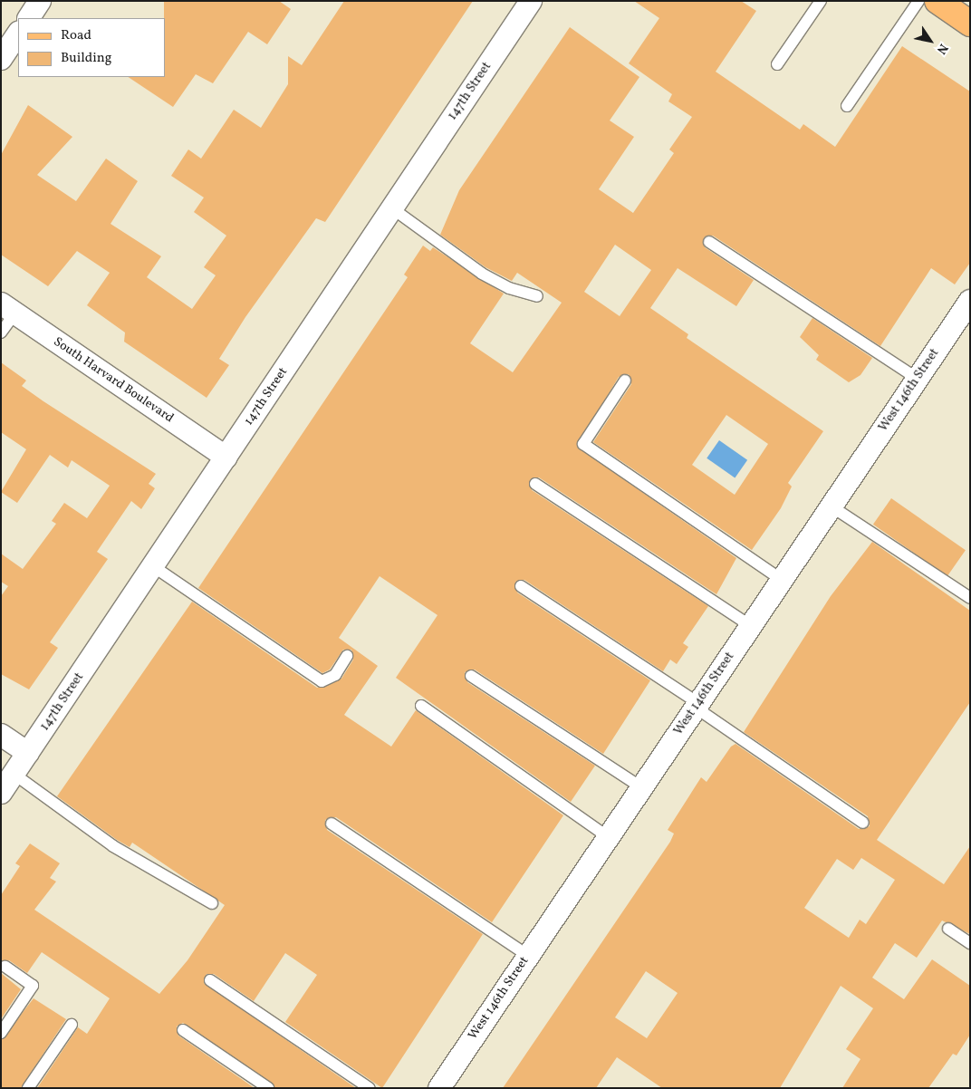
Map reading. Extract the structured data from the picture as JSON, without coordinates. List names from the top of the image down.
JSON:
{
  "streets": {
    "street": ["147th Street", "South Harvard Boulevard", "West 146th Street"]
  },
  "crossings": [
    ["147th Street", "South Harvard Boulevard"]
  ],
  "legend": ["Road", "Building"],
  "north": "bottom right"
}
